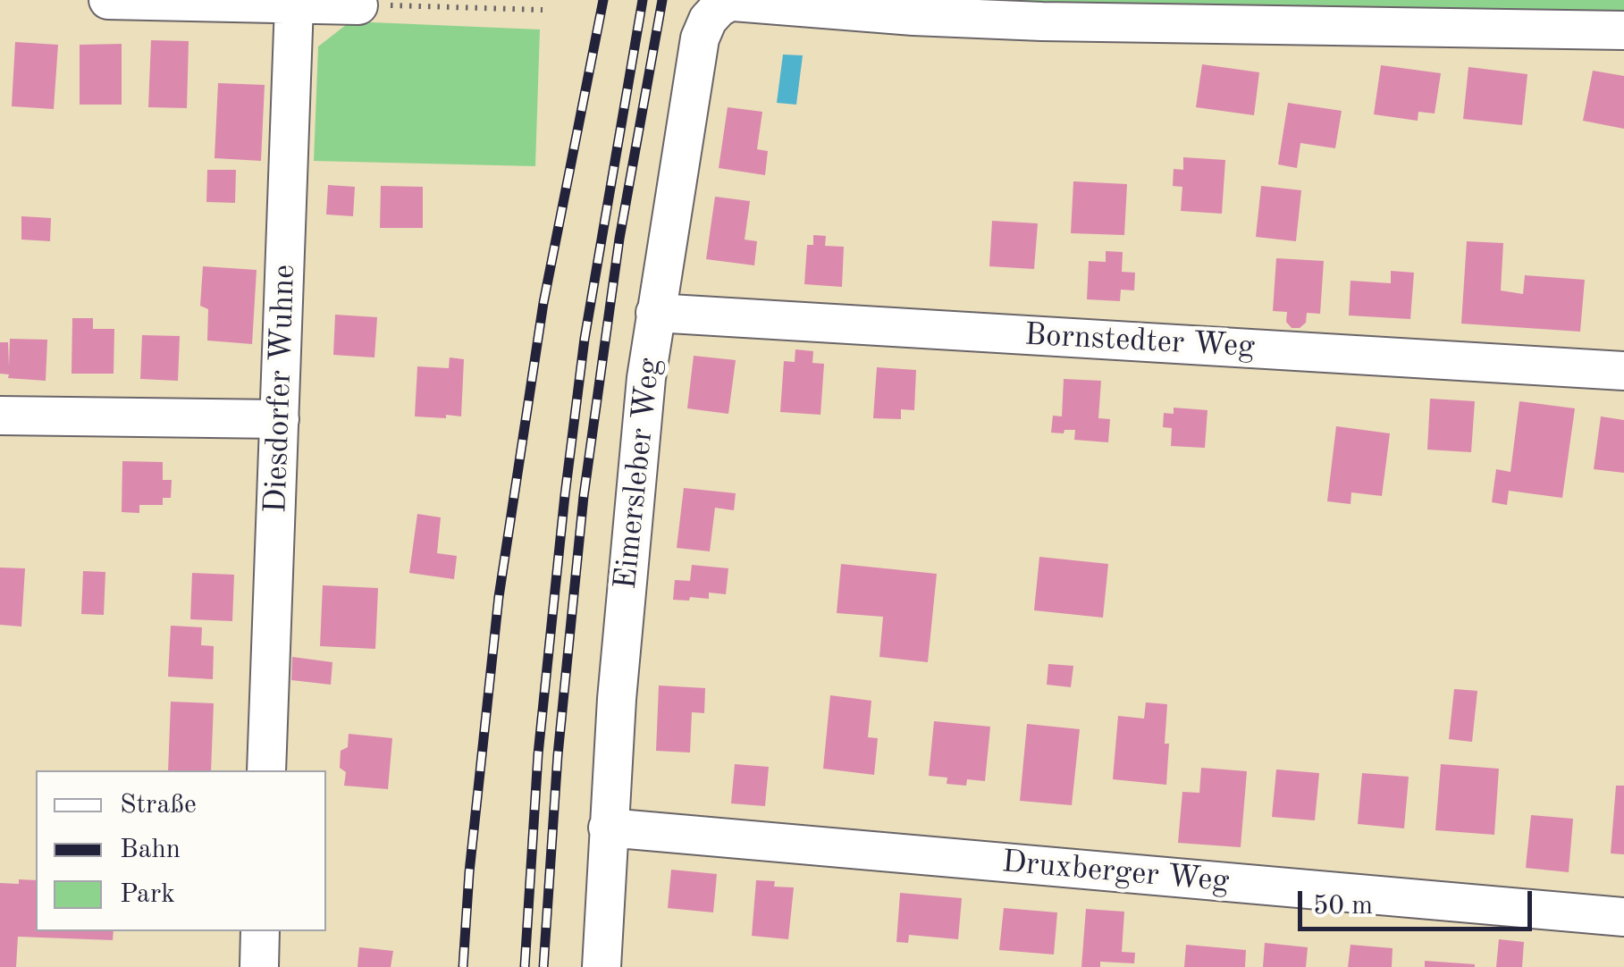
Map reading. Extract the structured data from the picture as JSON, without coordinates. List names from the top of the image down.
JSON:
{
  "streets": {
    "street": [
      "Bornstedter Weg",
      "Diesdorfer Wuhne",
      "Eimersleber Weg",
      "Druxberger Weg"
    ]
  },
  "crossings": [
    ["Bornstedter Weg", "Eimersleber Weg"],
    ["Eimersleber Weg", "Druxberger Weg"]
  ],
  "legend": ["Straße", "Bahn", "Park"],
  "scale_bar": "50 m"
}
